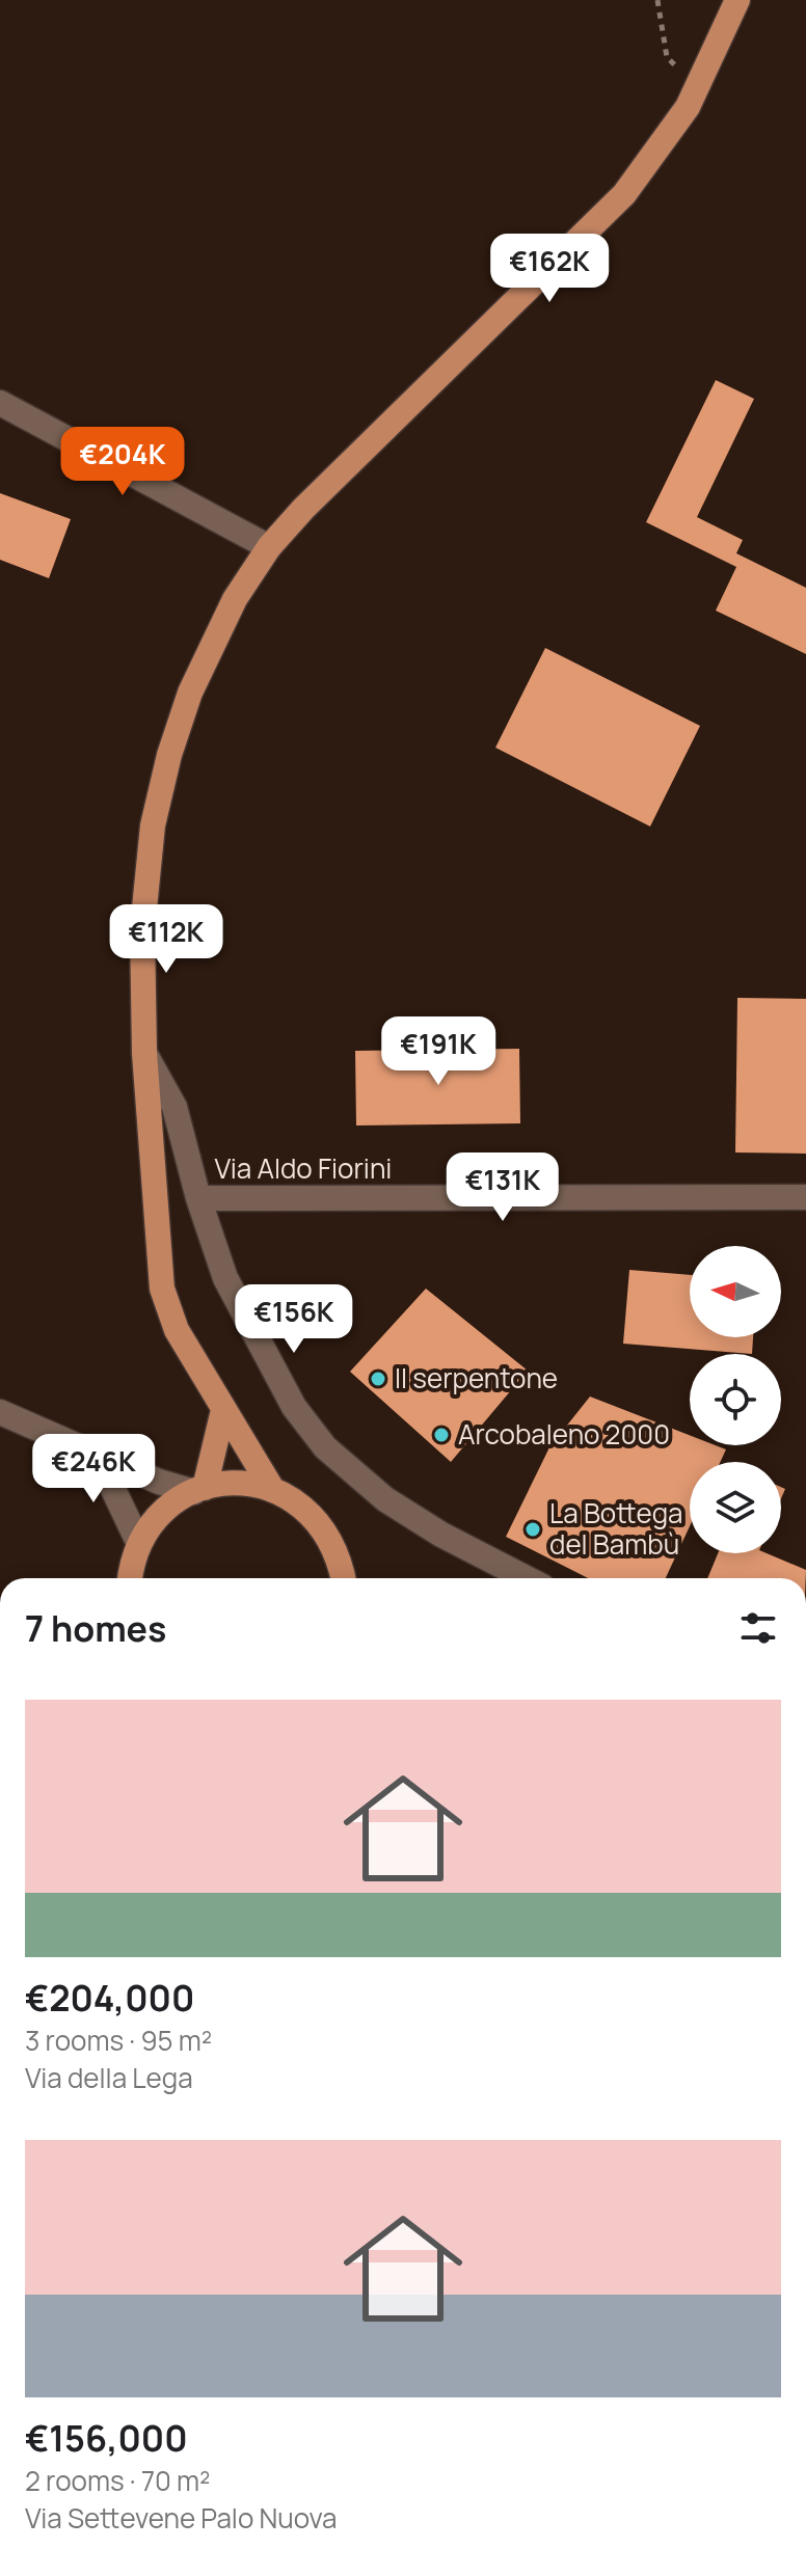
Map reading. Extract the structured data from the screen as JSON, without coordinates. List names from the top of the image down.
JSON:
{
  "streets": {
    "street": ["Via Aldo Fiorini"]
  },
  "places": ["Il serpentone", "Arcobaleno 2000", "La Bottega del Bambù"],
  "north": "left",
  "page": {
    "price": [
      "€162K",
      "€204K",
      "€112K",
      "€191K",
      "€131K",
      "€156K",
      "€246K"
    ],
    "heading": "7 homes",
    "list": [
      {
        "name": "€204,000",
        "note": "3 rooms · 95 m² · Via della Lega"
      },
      {
        "name": "€156,000",
        "note": "2 rooms · 70 m² · Via Settevene Palo Nuova"
      }
    ]
  }
}
